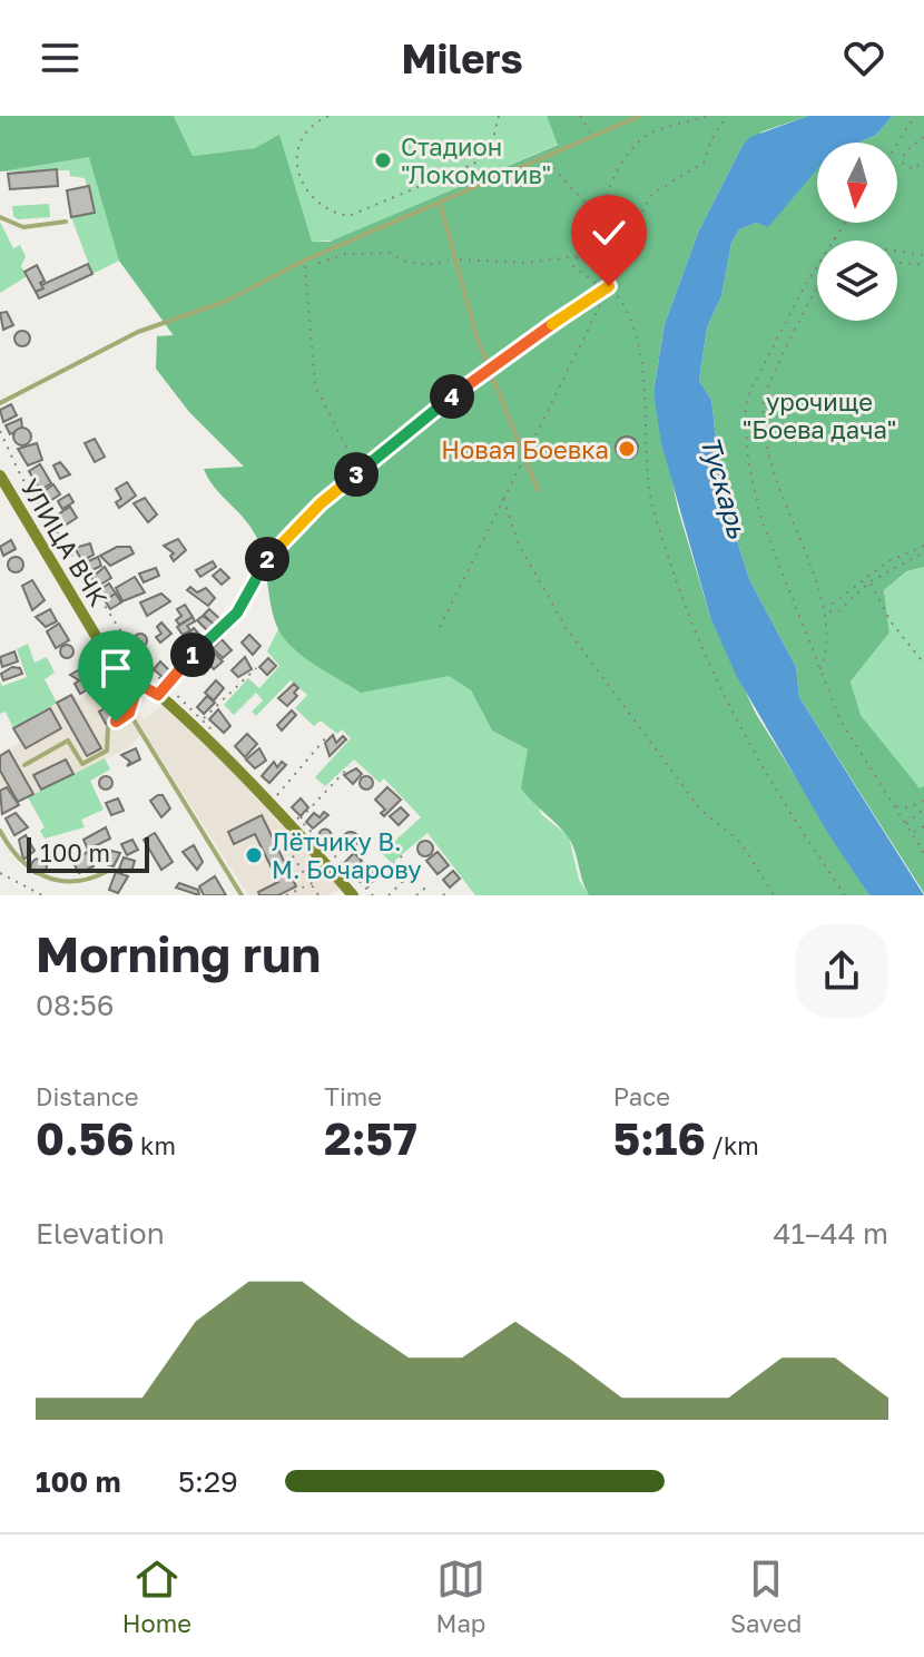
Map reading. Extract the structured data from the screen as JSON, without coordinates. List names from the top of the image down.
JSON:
{
  "streets": {
    "main road": ["УЛИЦА ВЧК"]
  },
  "water": ["Тускарь"],
  "parks": ["урочище \"Боева дача\""],
  "places": ["Стадион \"Локомотив\"", "Новая Боевка", "Лётчику В. М. Бочарову"],
  "scale_bar": "100 m",
  "north": "bottom",
  "page": {
    "header": "Milers",
    "pins": [
      "4",
      "3",
      "2",
      "1"
    ],
    "scale": "100 m",
    "heading": ["Morning run", "08:56"],
    "stats": [
      ["Distance", "0.56 km"],
      ["Time", "2:57"],
      ["Pace", "5:16 /km"]
    ],
    "chart": ["Elevation", "41–44 m"],
    "list": [
      {
        "name": "100 m",
        "note": "5:29"
      }
    ],
    "tabs": ["Home", "Map", "Saved"]
  }
}
